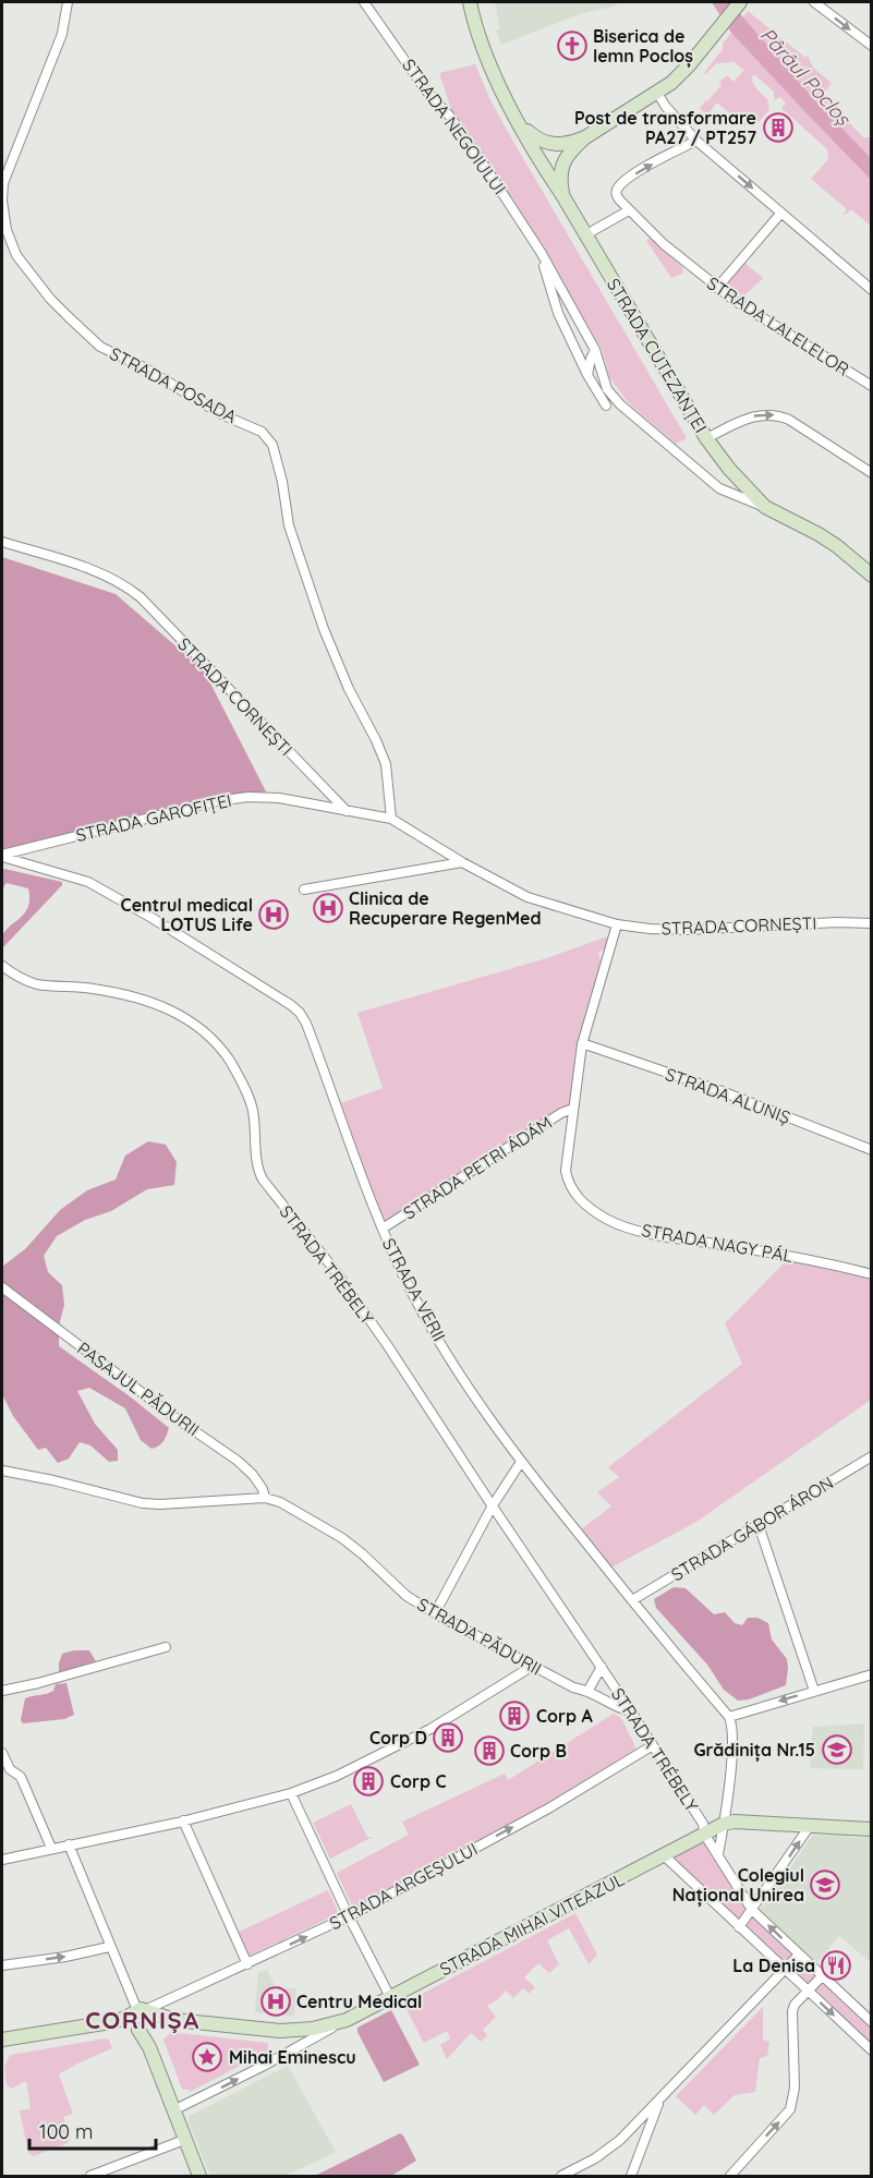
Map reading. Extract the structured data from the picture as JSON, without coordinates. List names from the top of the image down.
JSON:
{
  "streets": {
    "street": [
      "STRADA NEGOIULUI",
      "STRADA LALELELOR",
      "STRADA CUTEZANȚEI",
      "STRADA POSADA",
      "STRADA CORNEȘTI",
      "STRADA GAROFIȚEI",
      "STRADA ALUNIȘ",
      "STRADA PETRI ÁDÁM",
      "STRADA NAGY PÁL",
      "STRADA TRÉBELY",
      "STRADA VERII",
      "PASAJUL PĂDURII",
      "STRADA GÁBOR ÁRON",
      "STRADA PĂDURII",
      "STRADA ARGEȘULUI",
      "STRADA MIHAI VITEAZUL"
    ]
  },
  "crossings": [
    ["STRADA NEGOIULUI", "STRADA CUTEZANȚEI"],
    ["STRADA POSADA", "STRADA CORNEȘTI"],
    ["STRADA CORNEȘTI", "STRADA GAROFIȚEI"],
    ["STRADA CORNEȘTI", "STRADA NAGY PÁL"],
    ["STRADA GAROFIȚEI", "STRADA VERII"],
    ["STRADA ALUNIȘ", "STRADA NAGY PÁL"],
    ["STRADA PETRI ÁDÁM", "STRADA NAGY PÁL"],
    ["STRADA PETRI ÁDÁM", "STRADA VERII"],
    ["STRADA TRÉBELY", "STRADA PĂDURII"],
    ["STRADA TRÉBELY", "STRADA ARGEȘULUI"],
    ["STRADA TRÉBELY", "STRADA MIHAI VITEAZUL"],
    ["STRADA VERII", "STRADA GÁBOR ÁRON"],
    ["PASAJUL PĂDURII", "STRADA PĂDURII"]
  ],
  "one_way": ["STRADA ARGEȘULUI"],
  "districts": ["CORNIȘA"],
  "water": ["Pârâul Pocloș"],
  "places": {
    "church": ["Biserica de lemn Pocloș"],
    "building": [
      "Post de transformare PA27 / PT257",
      "Corp A",
      "Corp D",
      "Corp B",
      "Corp C"
    ],
    "hospital": ["Clinica de Recuperare RegenMed", "Centrul medical LOTUS Life", "Centru Medical"],
    "school or university": ["Grădinița Nr.15", "Colegiul Național Unirea"],
    "restaurant": ["La Denisa"],
    "place": ["Mihai Eminescu"]
  },
  "scale_bar": "100 m"
}
